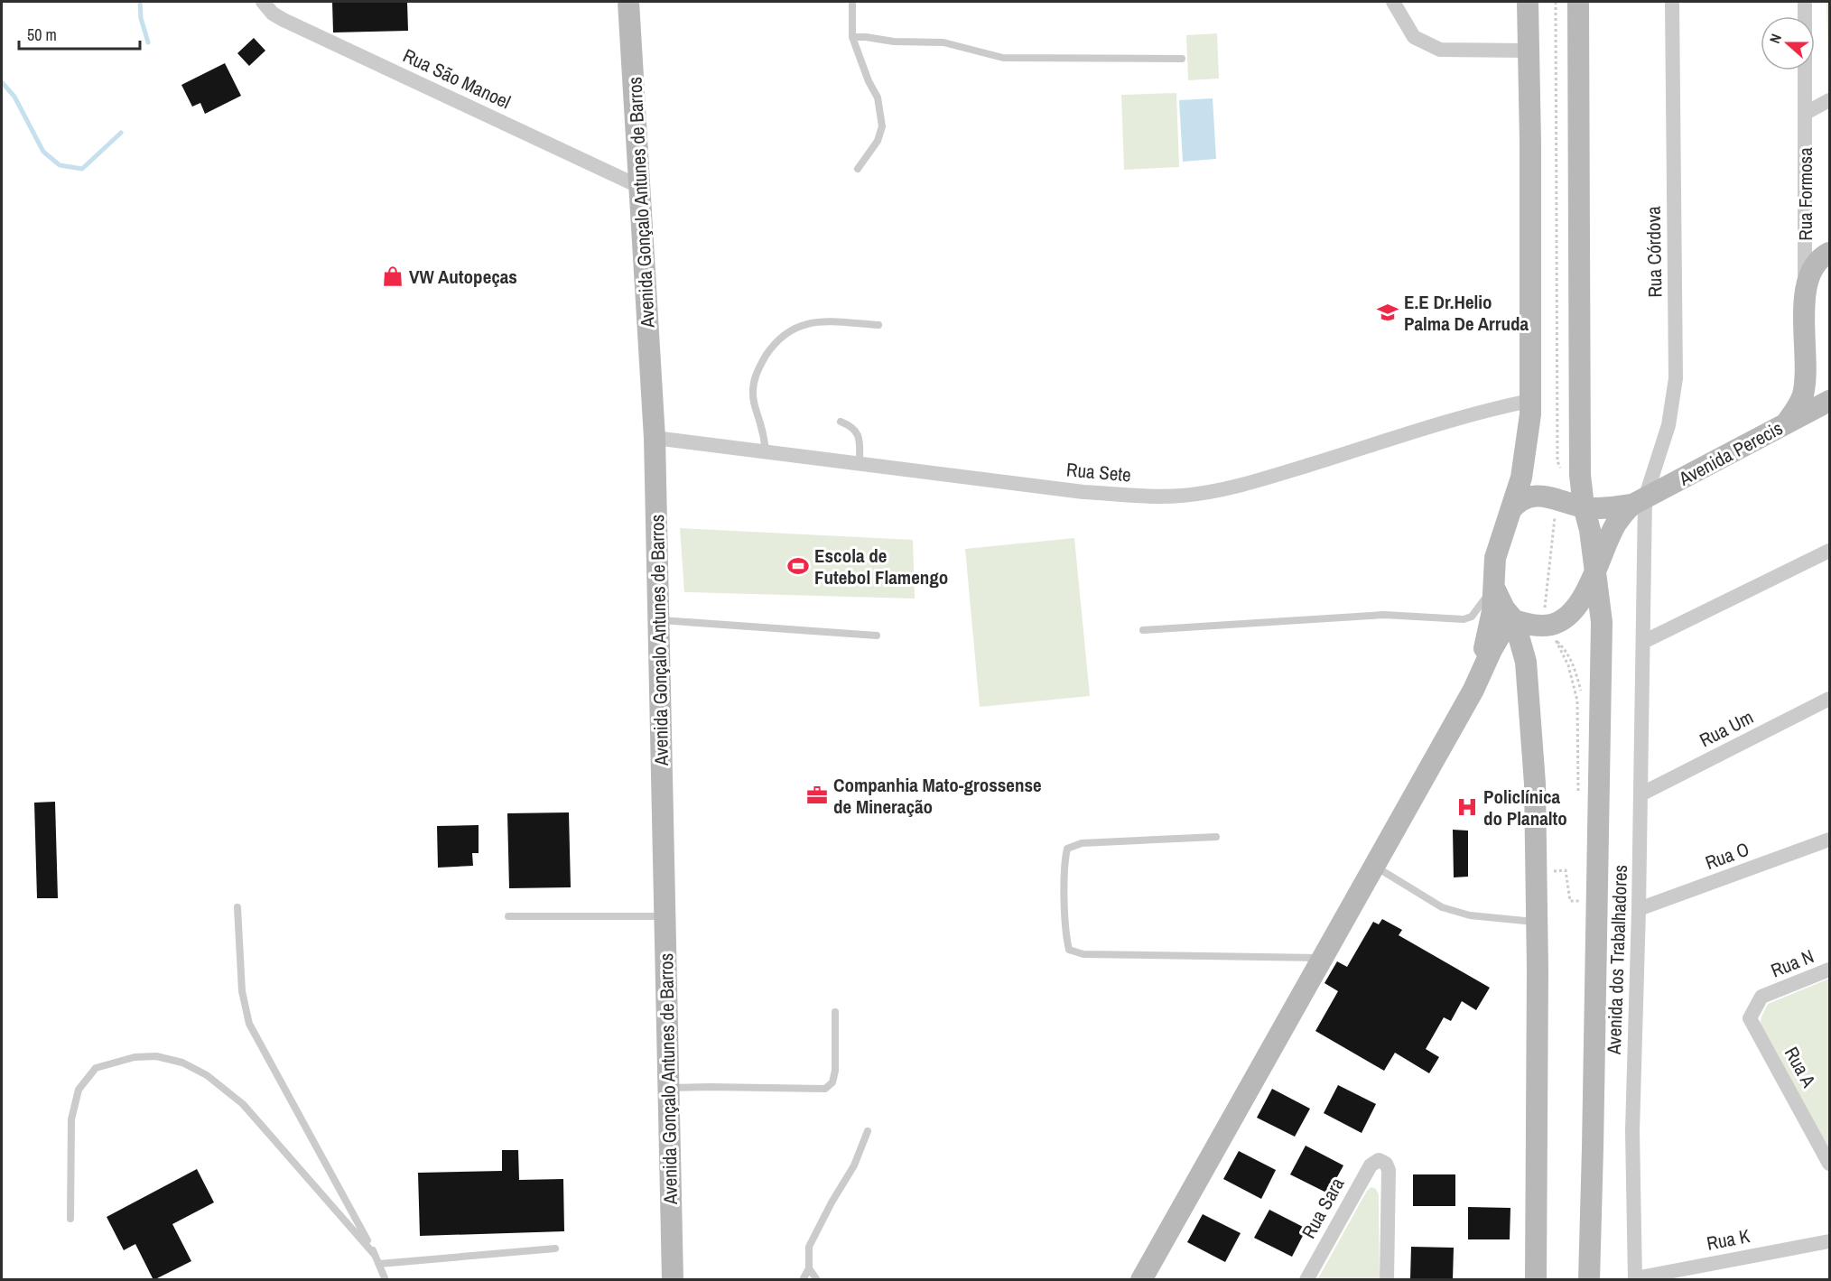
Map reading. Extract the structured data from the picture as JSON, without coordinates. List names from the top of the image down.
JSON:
{
  "streets": {
    "main road": ["Rua Formosa", "Avenida Gonçalo Antunes de Barros", "Avenida Perecis"],
    "street": [
      "Rua São Manoel",
      "Rua Córdova",
      "Rua Sete",
      "Rua Um",
      "Rua O",
      "Avenida dos Trabalhadores",
      "Rua N",
      "Rua A",
      "Rua Sara",
      "Rua K"
    ]
  },
  "crossings": [
    ["Rua São Manoel", "Avenida Gonçalo Antunes de Barros"],
    ["Rua Formosa", "Avenida Perecis"],
    ["Avenida Gonçalo Antunes de Barros", "Rua Sete"],
    ["Rua Córdova", "Avenida Perecis"],
    ["Rua Córdova", "Avenida dos Trabalhadores"],
    ["Rua Um", "Avenida dos Trabalhadores"],
    ["Rua O", "Avenida dos Trabalhadores"],
    ["Avenida dos Trabalhadores", "Rua K"],
    ["Rua N", "Rua A"]
  ],
  "places": {
    "shop": ["VW Autopeças"],
    "school or university": ["E.E Dr.Helio Palma De Arruda"],
    "sports": ["Escola de Futebol Flamengo"],
    "office": ["Companhia Mato-grossense de Mineração"],
    "hospital": ["Policlínica do Planalto"]
  },
  "scale_bar": "50 m",
  "north": "left"
}
